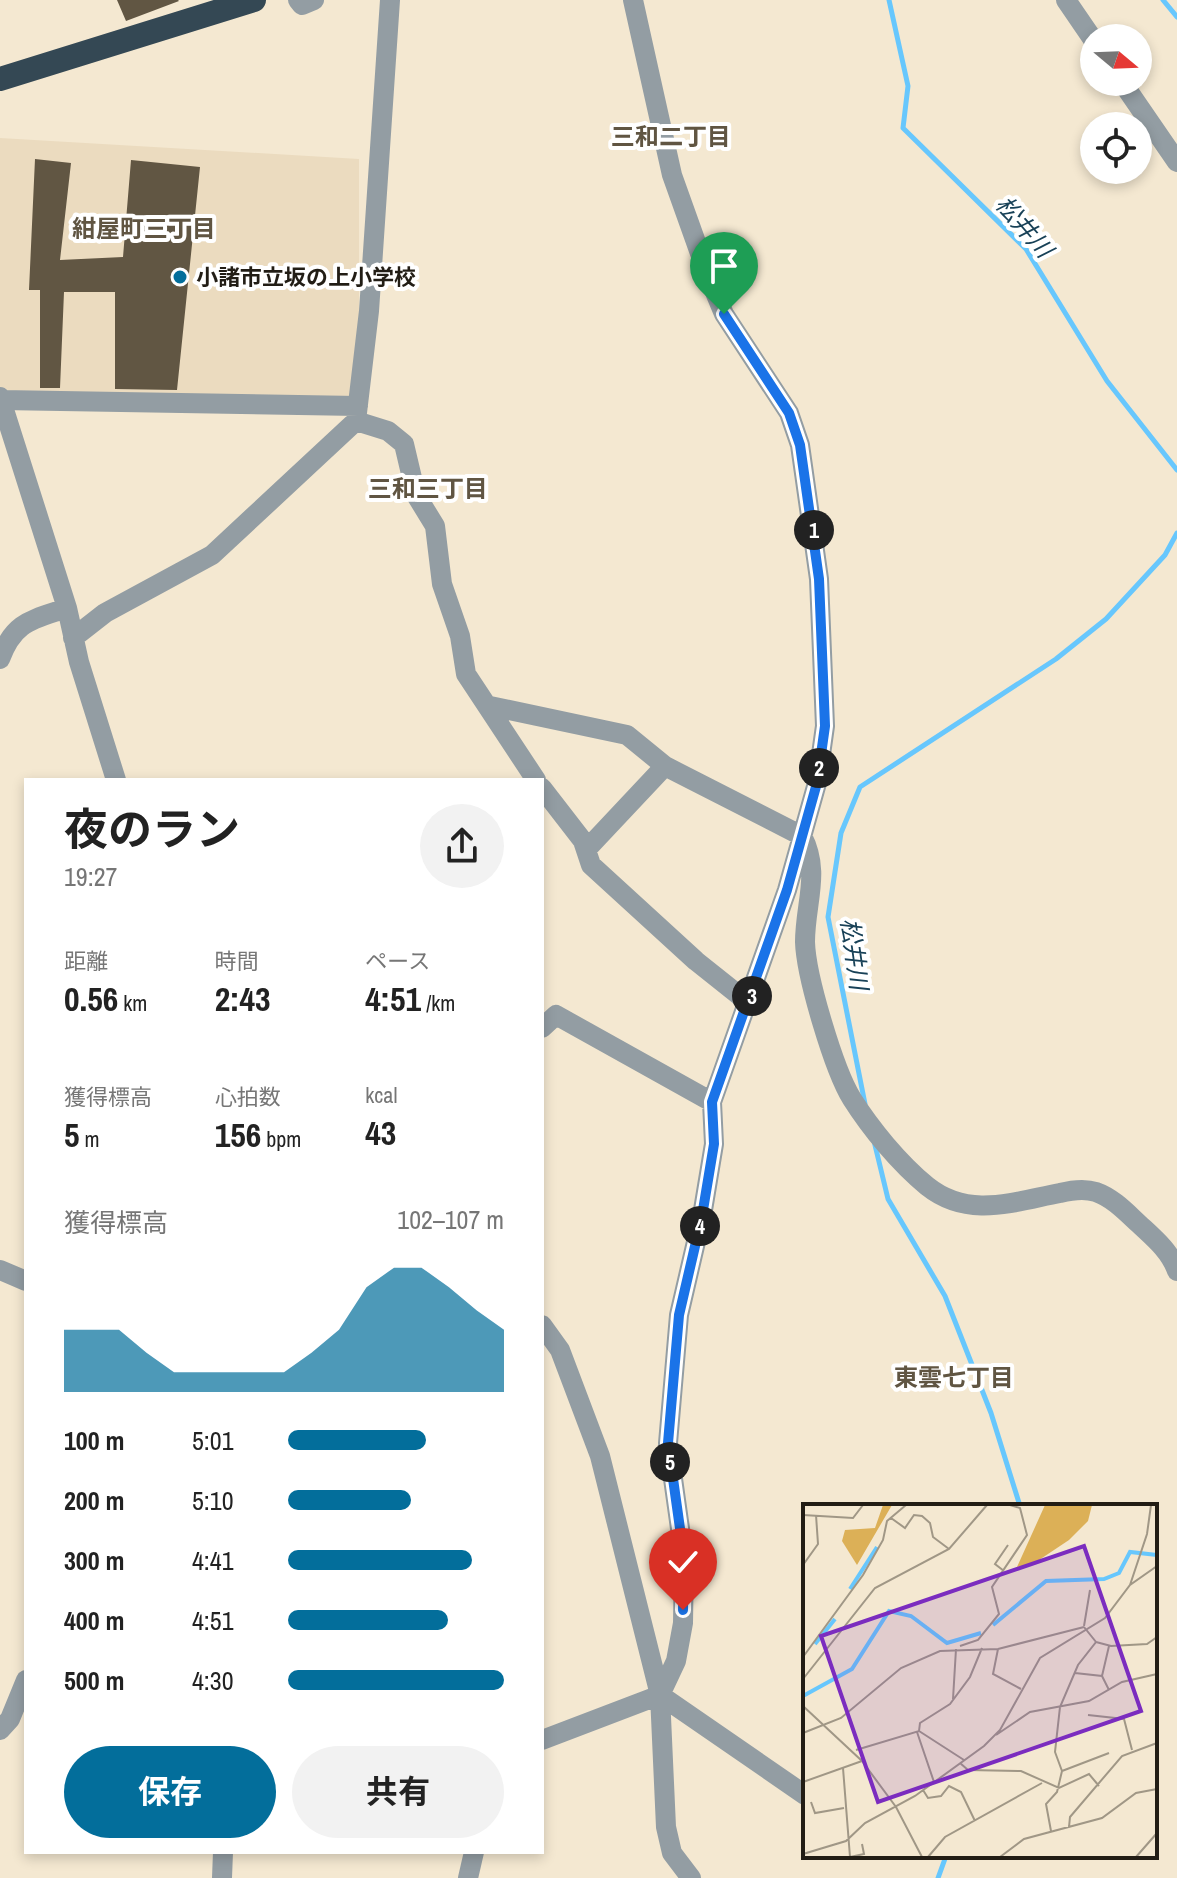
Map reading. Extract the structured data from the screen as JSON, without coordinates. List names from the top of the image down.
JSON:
{
  "districts": [
    "三和二丁目",
    "紺屋町三丁目",
    "三和三丁目",
    "東雲七丁目"
  ],
  "water": ["松井川"],
  "places": ["小諸市立坂の上小学校"],
  "north": "right",
  "page": {
    "pins": [
      "1",
      "2",
      "3",
      "4",
      "5"
    ],
    "heading": ["夜のラン", "19:27"],
    "stats": [
      ["距離", "0.56 km"],
      ["時間", "2:43"],
      ["ペース", "4:51 /km"],
      ["獲得標高", "5 m"],
      ["心拍数", "156 bpm"],
      ["kcal", "43"]
    ],
    "chart": ["獲得標高", "102–107 m"],
    "list": [
      {
        "name": "100 m",
        "note": "5:01"
      },
      {
        "name": "200 m",
        "note": "5:10"
      },
      {
        "name": "300 m",
        "note": "4:41"
      },
      {
        "name": "400 m",
        "note": "4:51"
      },
      {
        "name": "500 m",
        "note": "4:30"
      }
    ],
    "buttons": ["保存", "共有"]
  }
}
